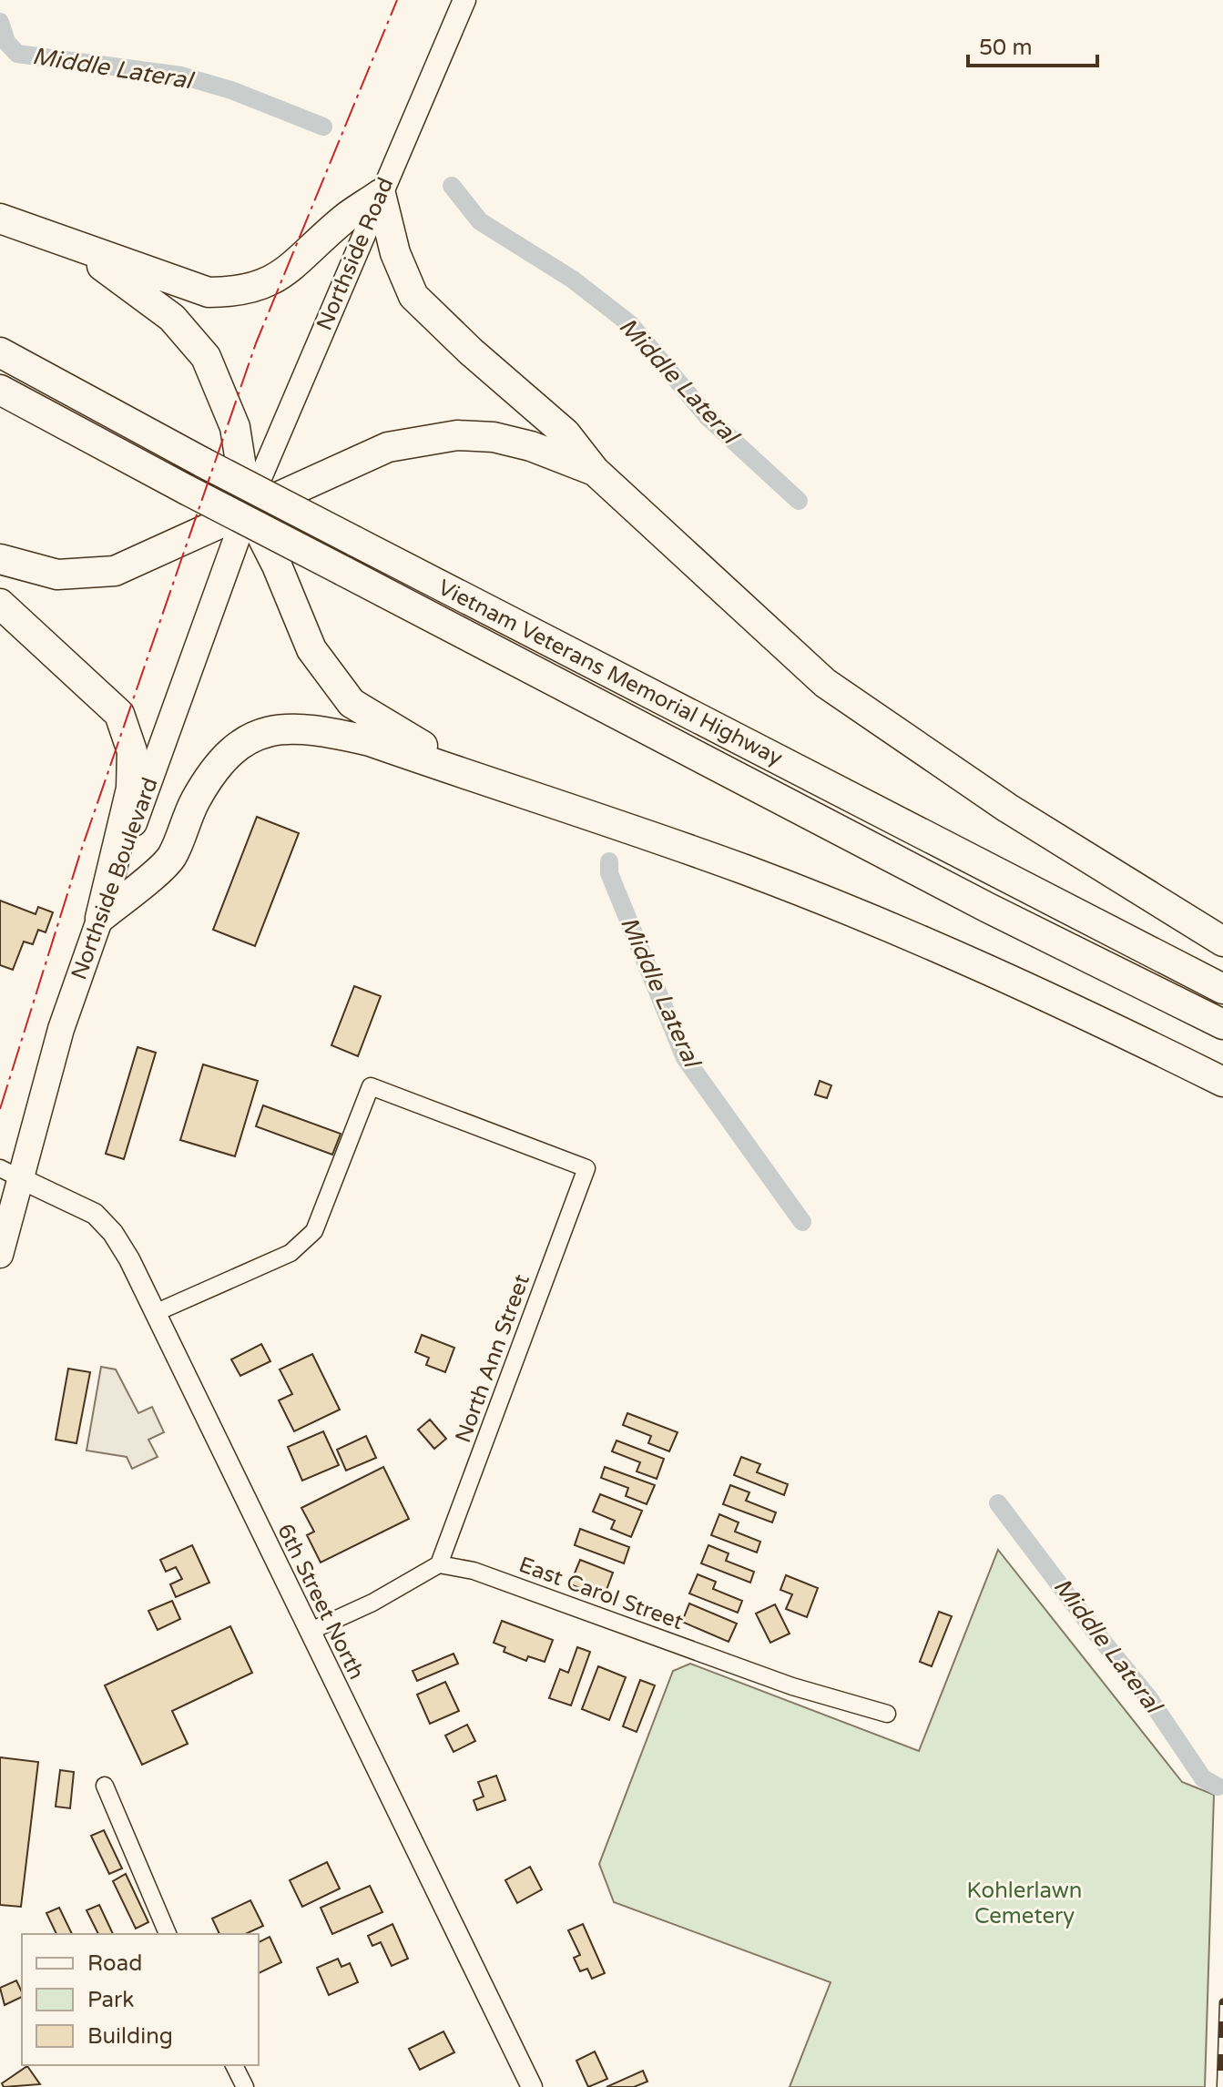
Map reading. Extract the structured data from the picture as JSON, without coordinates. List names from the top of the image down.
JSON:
{
  "streets": {
    "highway": ["Vietnam Veterans Memorial Highway"],
    "main road": ["Northside Road", "Northside Boulevard"],
    "street": ["North Ann Street", "East Carol Street", "6th Street North"]
  },
  "crossings": [
    ["Northside Road", "Northside Boulevard"],
    ["Northside Boulevard", "6th Street North"],
    ["North Ann Street", "East Carol Street"],
    ["North Ann Street", "6th Street North"]
  ],
  "water": ["Middle Lateral"],
  "parks": ["Kohlerlawn Cemetery"],
  "legend": ["Road", "Park", "Building"],
  "scale_bar": "50 m"
}
